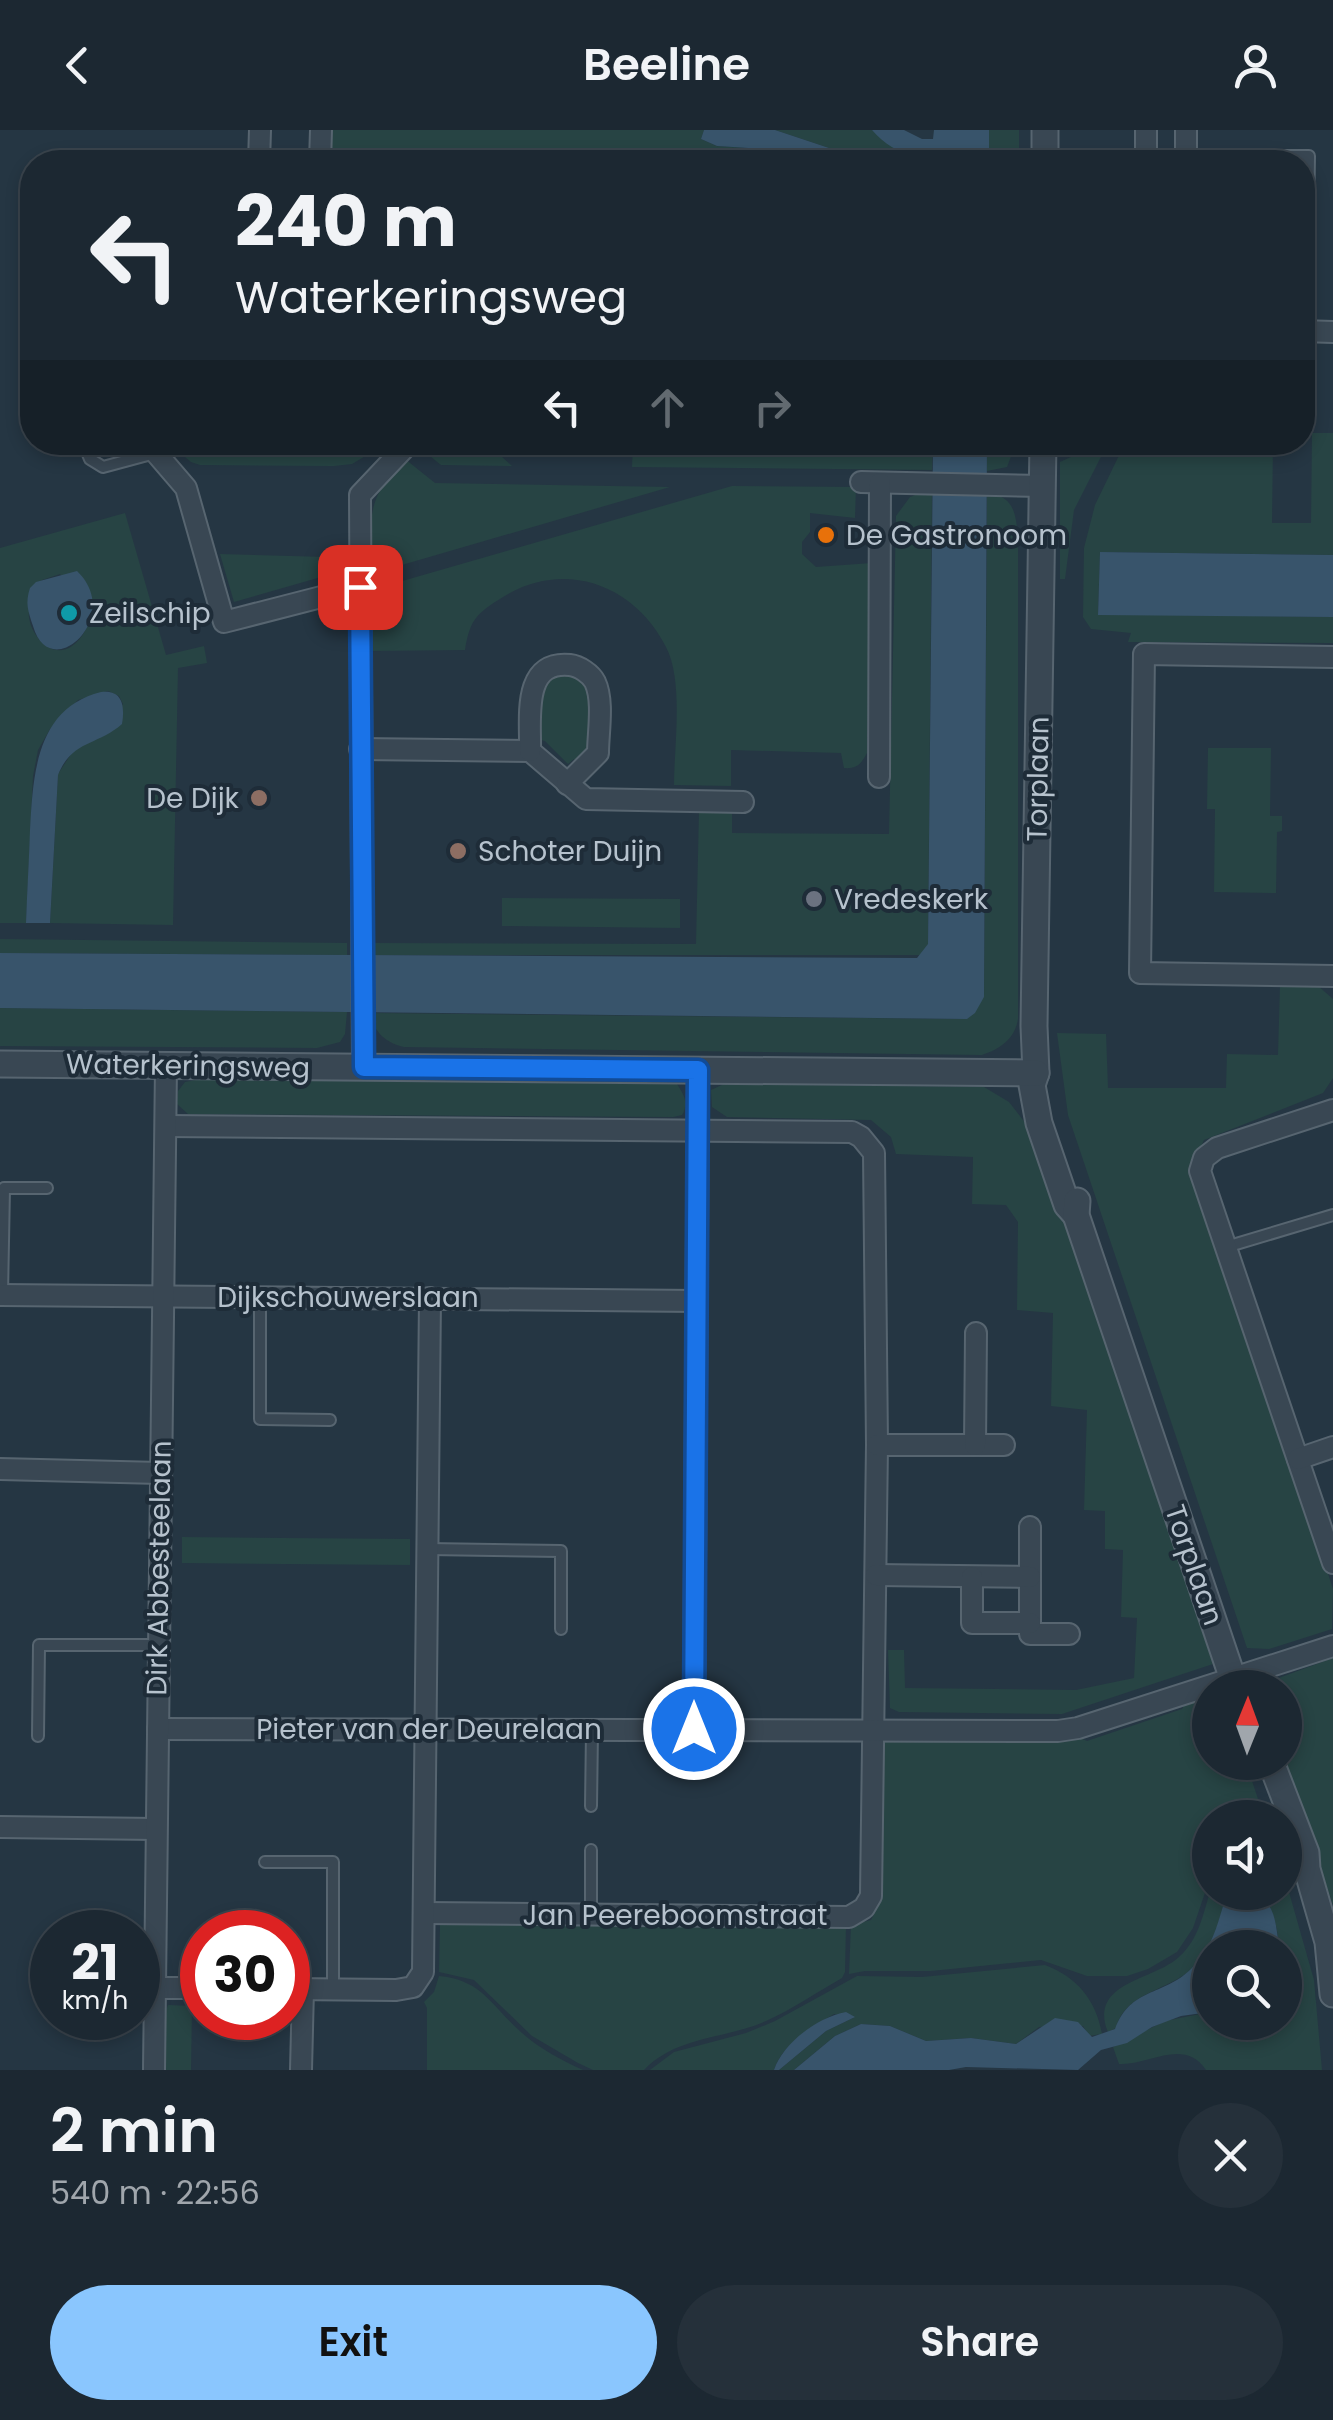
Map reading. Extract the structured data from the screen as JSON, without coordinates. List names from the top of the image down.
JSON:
{
  "streets": {
    "street": [
      "Torplaan",
      "Waterkeringsweg",
      "Dijkschouwerslaan",
      "Dirk Abbesteelaan",
      "Pieter van der Deurelaan",
      "Jan Peereboomstraat"
    ]
  },
  "crossings": [
    ["Torplaan", "Waterkeringsweg"],
    ["Waterkeringsweg", "Dirk Abbesteelaan"],
    ["Dijkschouwerslaan", "Dirk Abbesteelaan"],
    ["Dirk Abbesteelaan", "Pieter van der Deurelaan"],
    ["Pieter van der Deurelaan", "Jan Peereboomstraat"]
  ],
  "places": [
    "De Gastronoom",
    "Zeilschip",
    "De Dijk",
    "Schoter Duijn",
    "Vredeskerk"
  ],
  "north": "top",
  "page": {
    "header": "Beeline",
    "turn": ["240 m", "Waterkeringsweg"],
    "speed": "21 km/h",
    "limit": "30",
    "heading": ["2 min", "540 m · 22:56"],
    "buttons": ["Exit", "Share"]
  }
}
